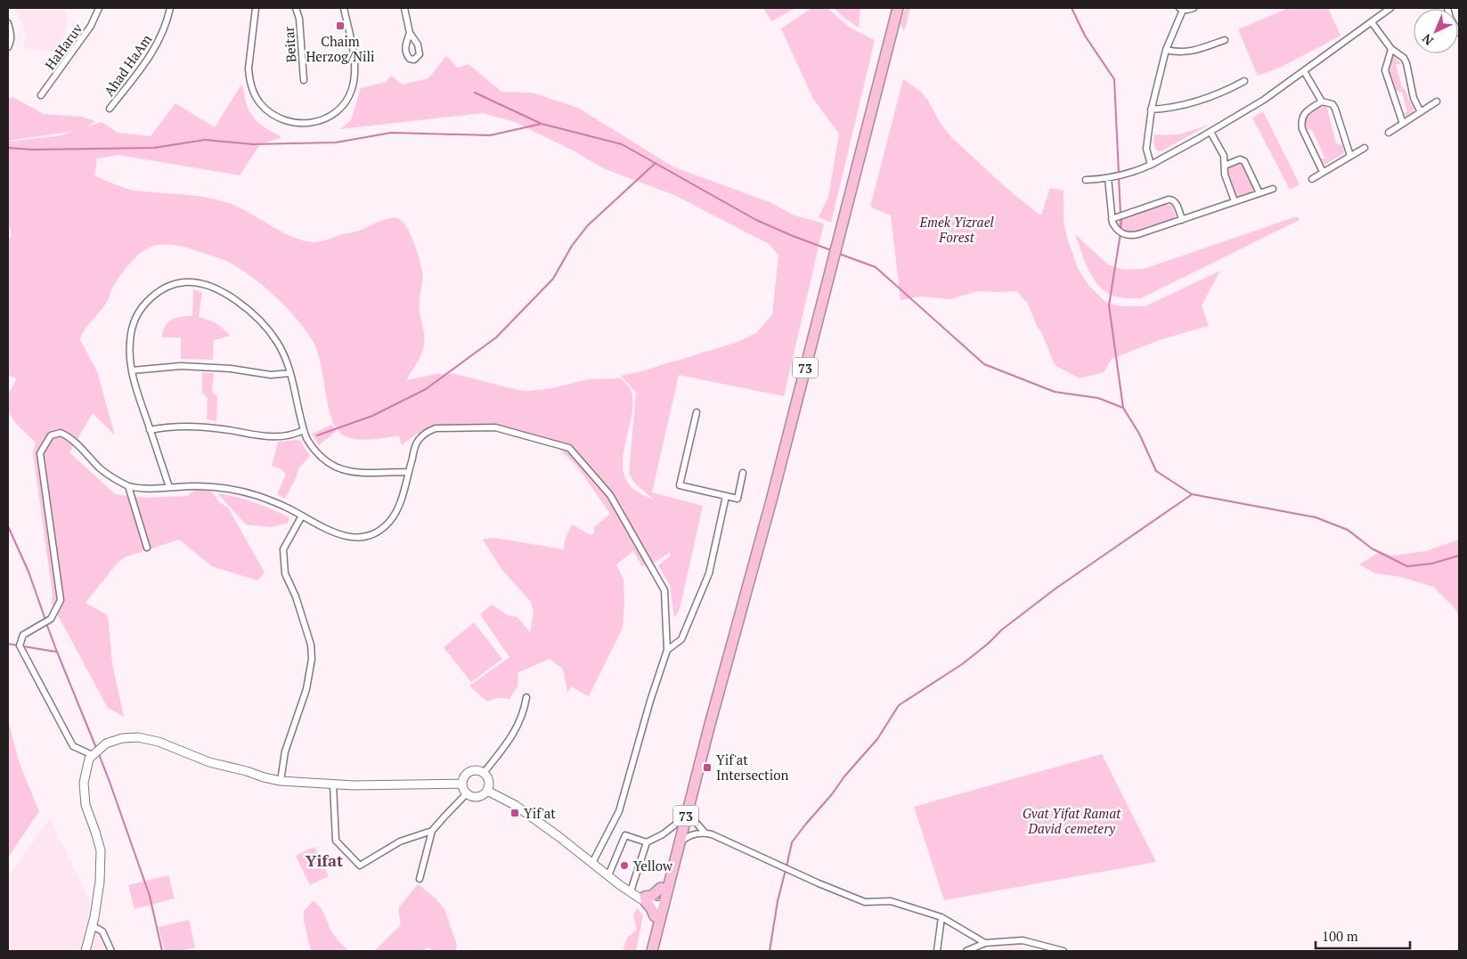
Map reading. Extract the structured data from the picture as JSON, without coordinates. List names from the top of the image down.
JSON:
{
  "streets": {
    "highway": ["73"],
    "street": ["Beitar", "HaHaruv", "Ahad HaAm"]
  },
  "districts": ["Yifat"],
  "parks": ["Emek Yizrael Forest", "Gvat Yifat Ramat David cemetery"],
  "places": {
    "transit": ["Chaim Herzog/Nili", "Yif'at Intersection", "Yif'at"],
    "other": ["Yellow"]
  },
  "scale_bar": "100 m",
  "north": "bottom left"
}
